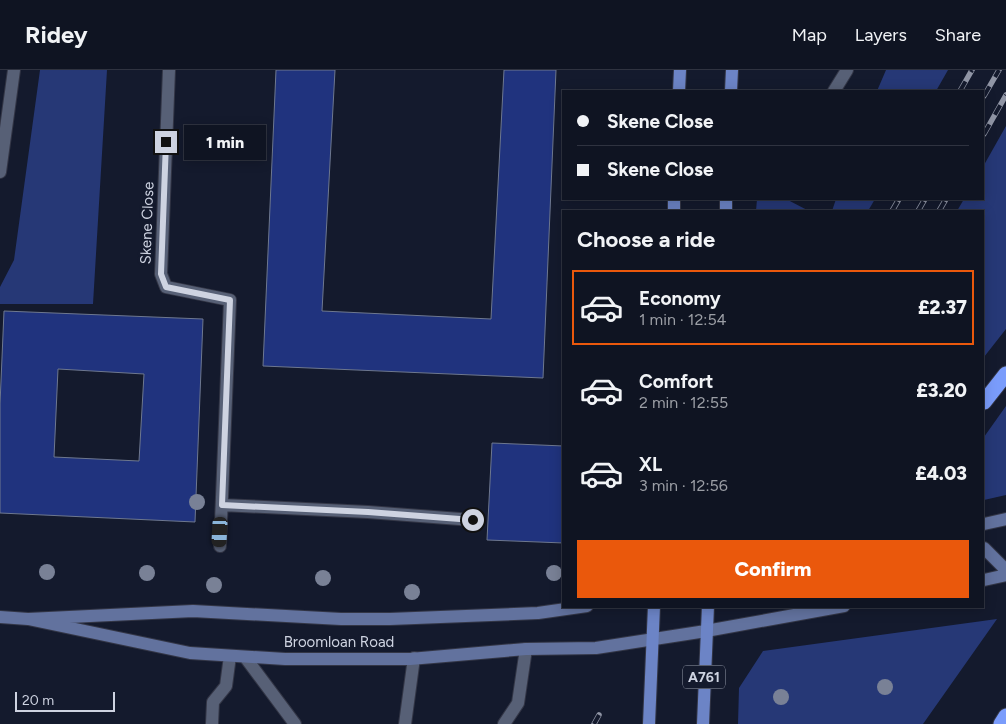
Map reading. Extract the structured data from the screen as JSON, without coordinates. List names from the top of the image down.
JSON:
{
  "streets": {
    "main road": ["Broomloan Road", "A761"],
    "street": ["Skene Close"]
  },
  "crossings": [
    ["Broomloan Road", "A761"]
  ],
  "scale_bar": "20 m",
  "page": {
    "header": "Ridey",
    "nav": ["Map", "Layers", "Share"],
    "banner": ["Skene Close", "Skene Close"],
    "bubble": "1 min",
    "heading": "Choose a ride",
    "list": [
      {
        "name": "Economy",
        "note": "1 min · 12:54",
        "value": "£2.37"
      },
      {
        "name": "Comfort",
        "note": "2 min · 12:55",
        "value": "£3.20"
      },
      {
        "name": "XL",
        "note": "3 min · 12:56",
        "value": "£4.03"
      }
    ],
    "buttons": "Confirm",
    "scale": "20 m"
  }
}
